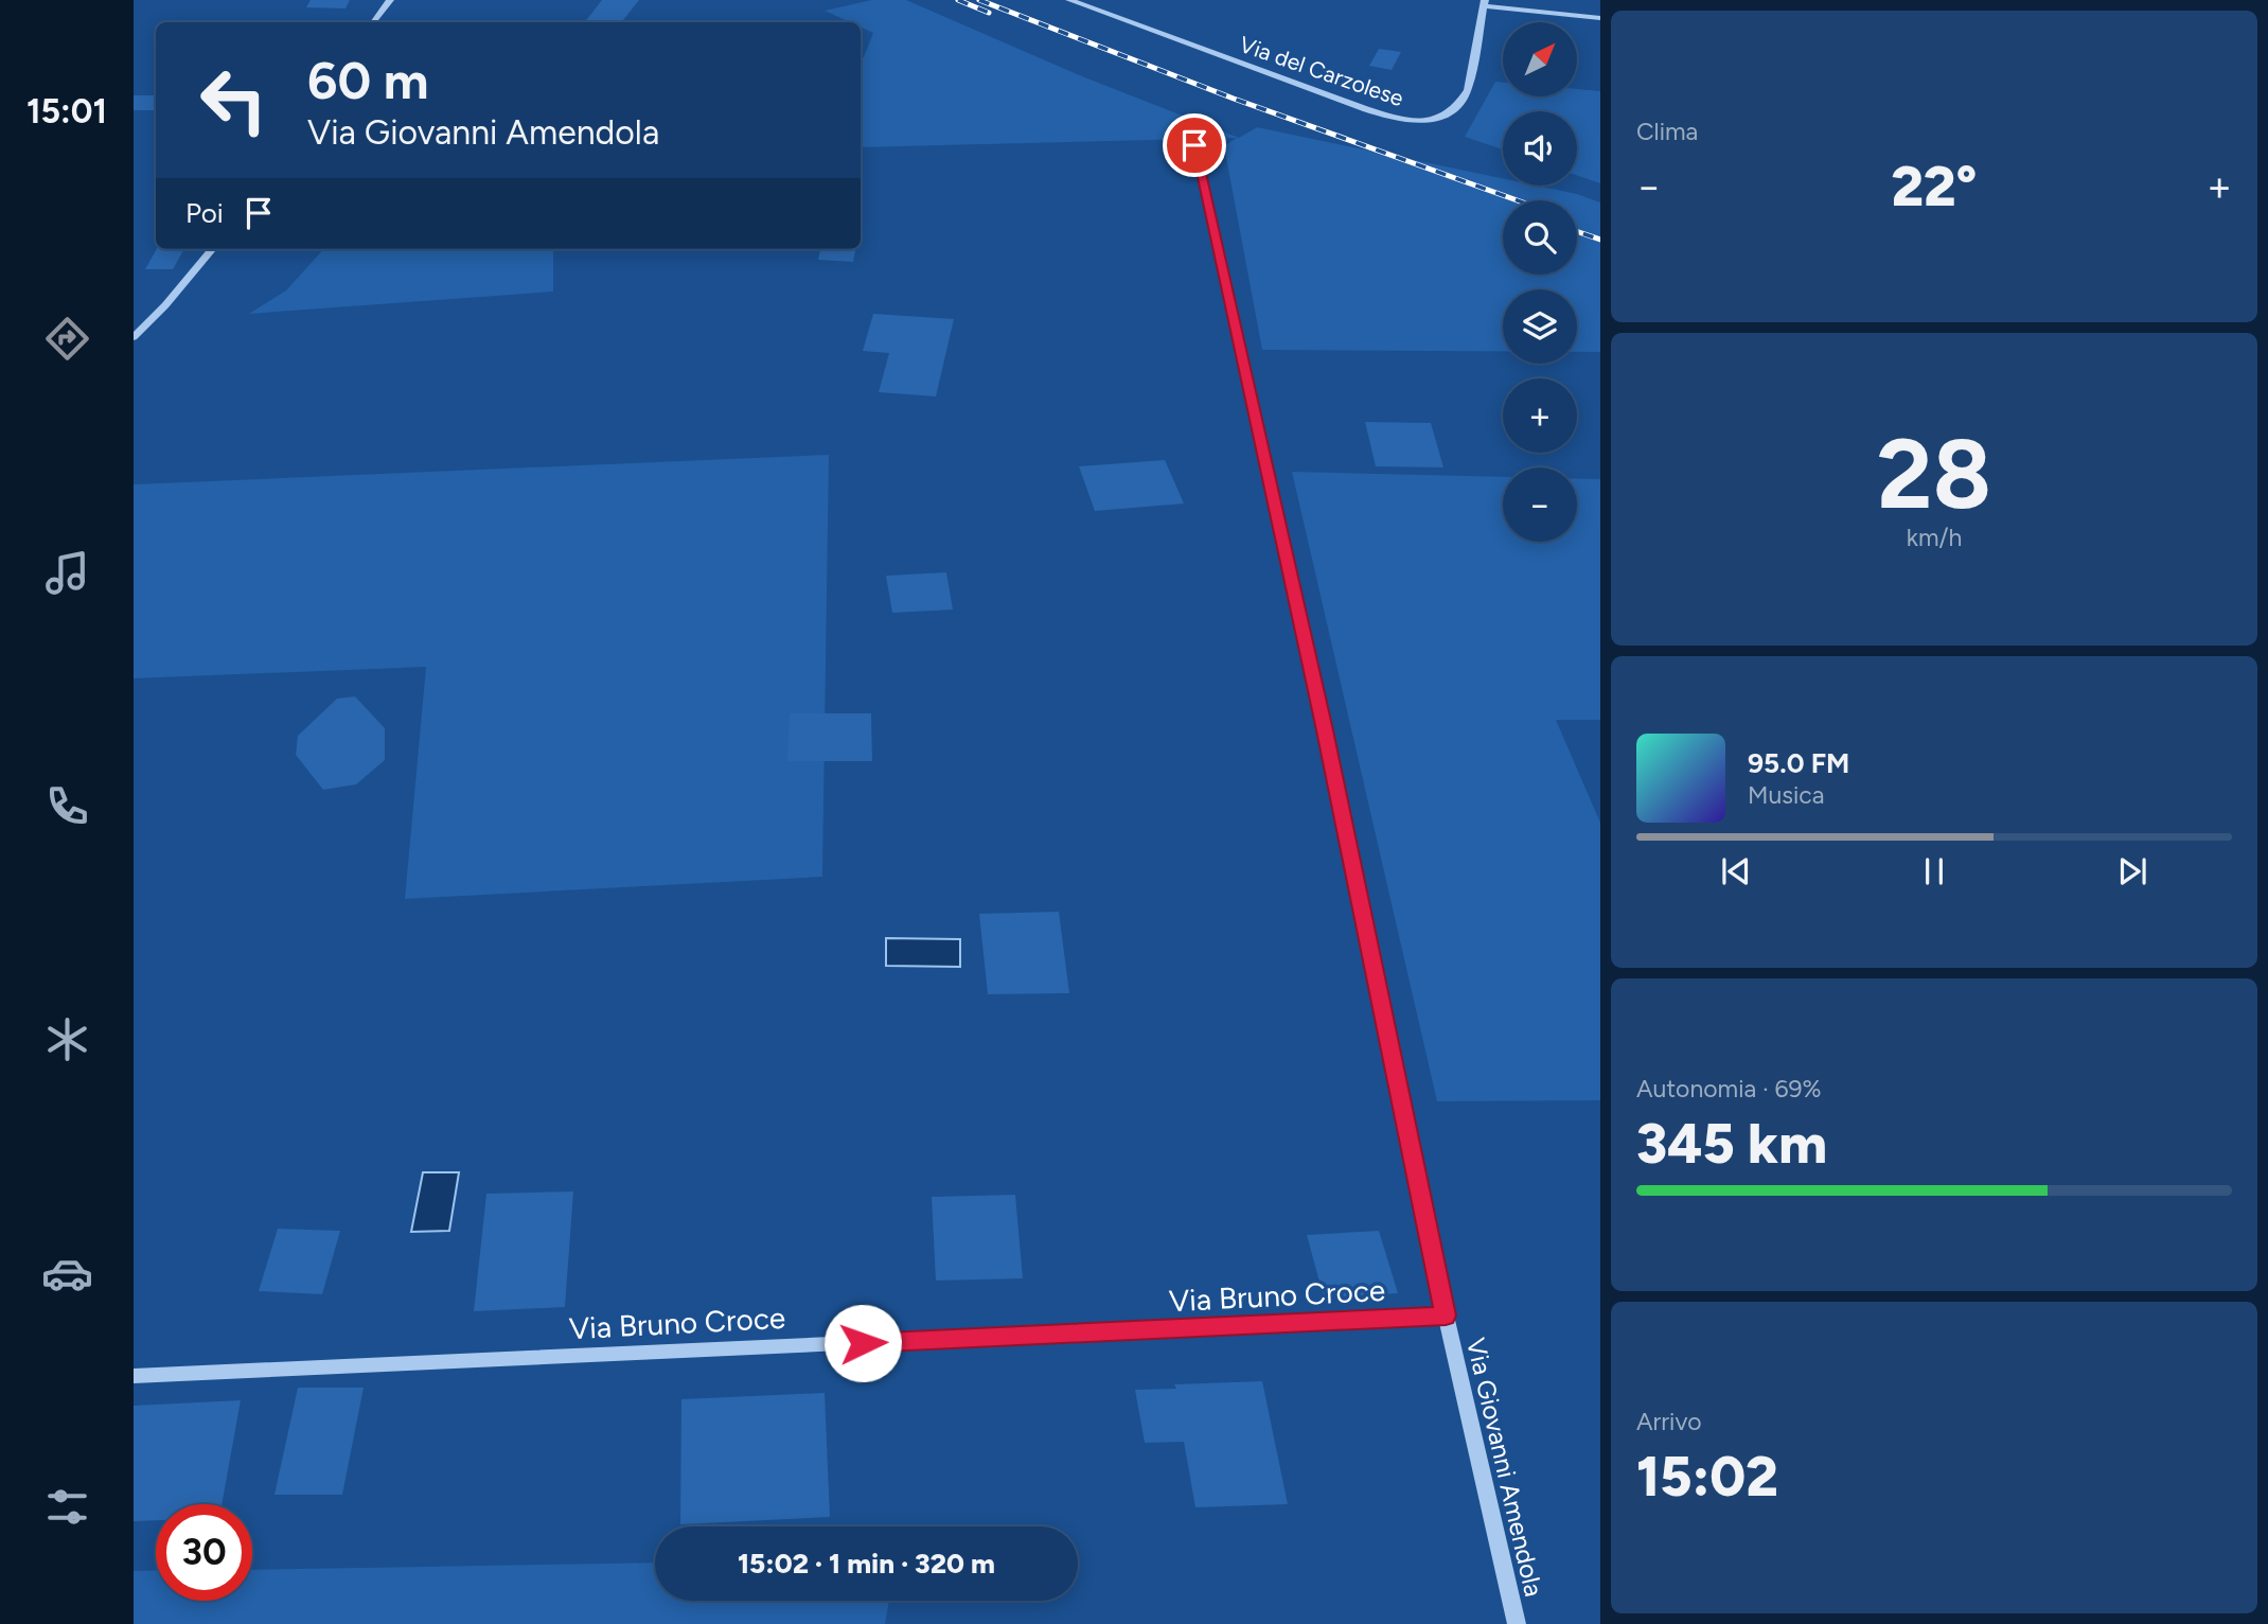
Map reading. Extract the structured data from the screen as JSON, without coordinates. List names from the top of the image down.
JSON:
{
  "streets": {
    "street": ["Via del Carzolese", "Via Bruno Croce", "Via Giovanni Amendola"]
  },
  "crossings": [
    ["Via Bruno Croce", "Via Giovanni Amendola"]
  ],
  "north": "top right",
  "page": {
    "tabs": "15:01",
    "tile": [
      "Clima",
      ["28", "km/h"],
      ["Autonomia · 69%", "345 km"],
      ["Arrivo", "15:02"]
    ],
    "map_buttons": ["+", "−"],
    "turn": ["60 m", "Via Giovanni Amendola"],
    "heat": ["−", "22°", "+"],
    "then": "Poi",
    "song": ["95.0 FM", "Musica"],
    "limit": "30",
    "trip": "15:02 · 1 min · 320 m"
  }
}
